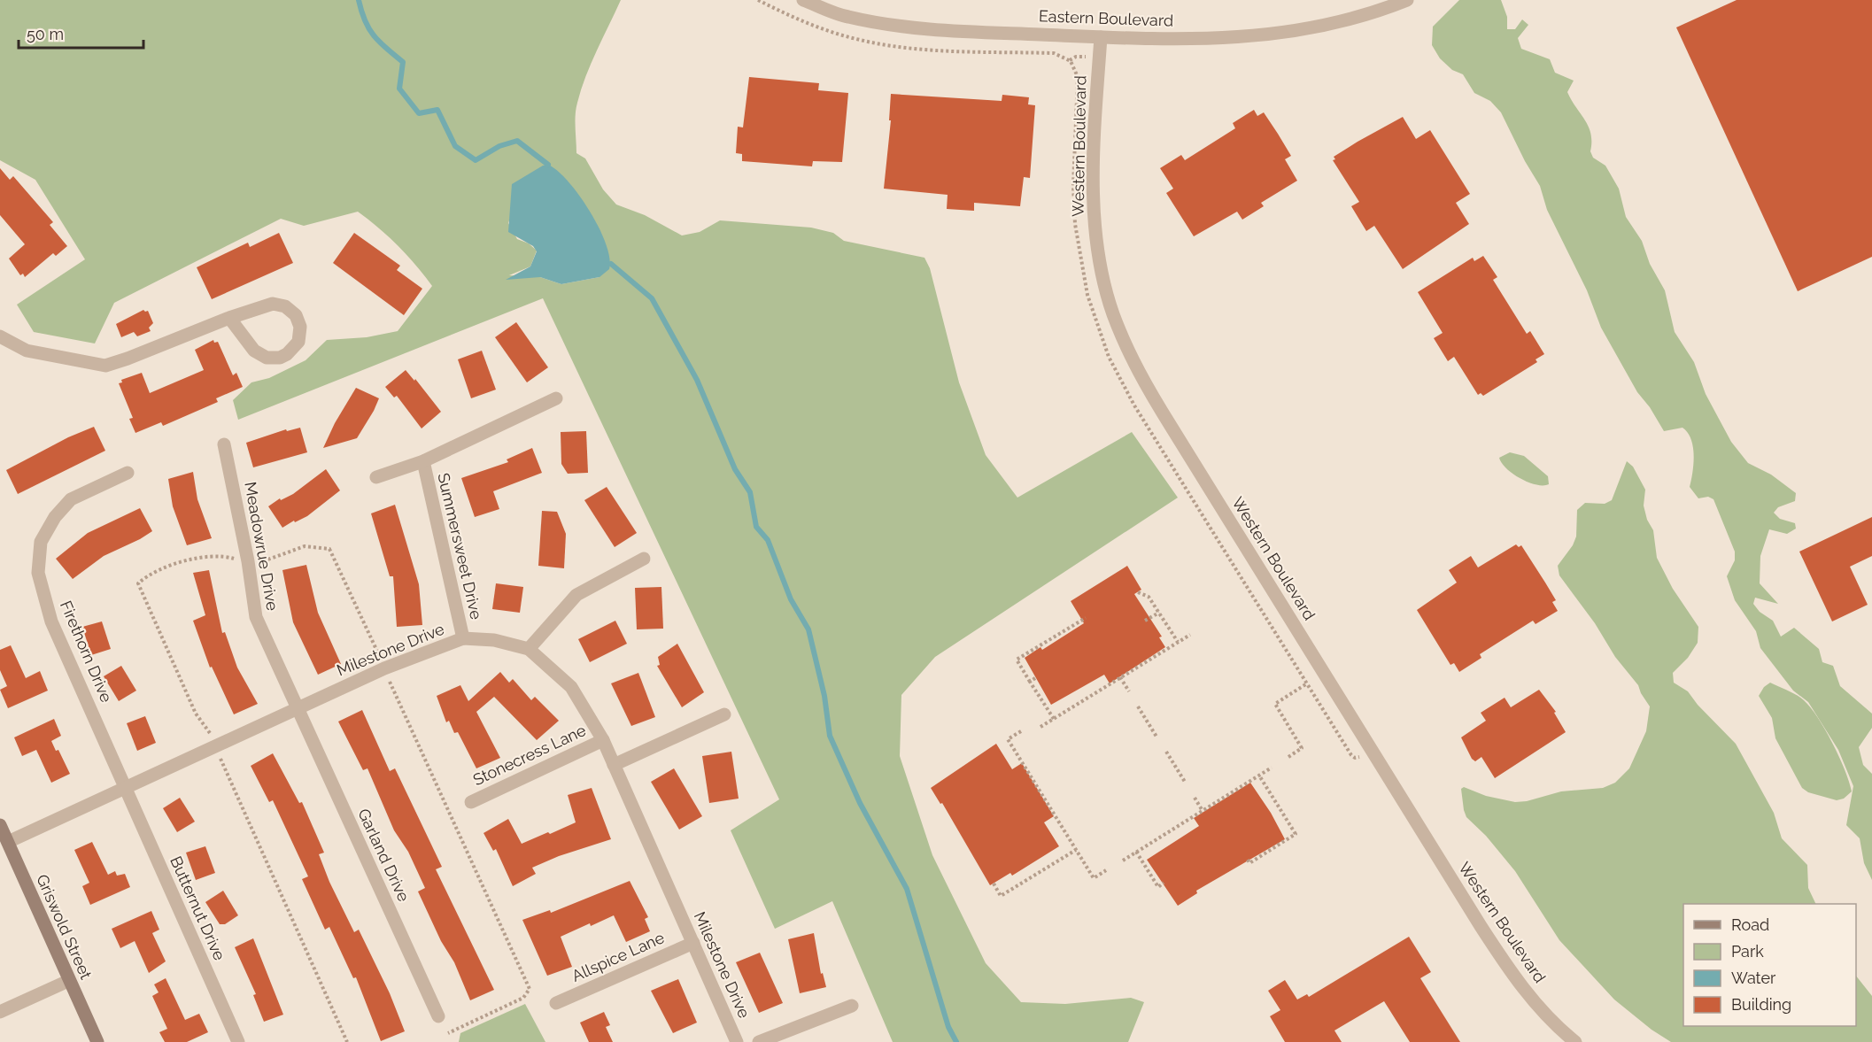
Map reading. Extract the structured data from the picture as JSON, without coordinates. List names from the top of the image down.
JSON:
{
  "streets": {
    "main road": ["Griswold Street"],
    "street": [
      "Eastern Boulevard",
      "Western Boulevard",
      "Meadowrue Drive",
      "Summersweet Drive",
      "Milestone Drive",
      "Firethorn Drive",
      "Stonecress Lane",
      "Garland Drive",
      "Butternut Drive",
      "Allspice Lane"
    ]
  },
  "crossings": [
    ["Eastern Boulevard", "Western Boulevard"],
    ["Meadowrue Drive", "Milestone Drive"],
    ["Meadowrue Drive", "Garland Drive"],
    ["Summersweet Drive", "Milestone Drive"],
    ["Milestone Drive", "Firethorn Drive"],
    ["Milestone Drive", "Stonecress Lane"],
    ["Milestone Drive", "Garland Drive"],
    ["Milestone Drive", "Butternut Drive"],
    ["Milestone Drive", "Griswold Street"],
    ["Milestone Drive", "Allspice Lane"],
    ["Firethorn Drive", "Butternut Drive"]
  ],
  "legend": [
    "Road",
    "Park",
    "Water",
    "Building"
  ],
  "scale_bar": "50 m"
}
